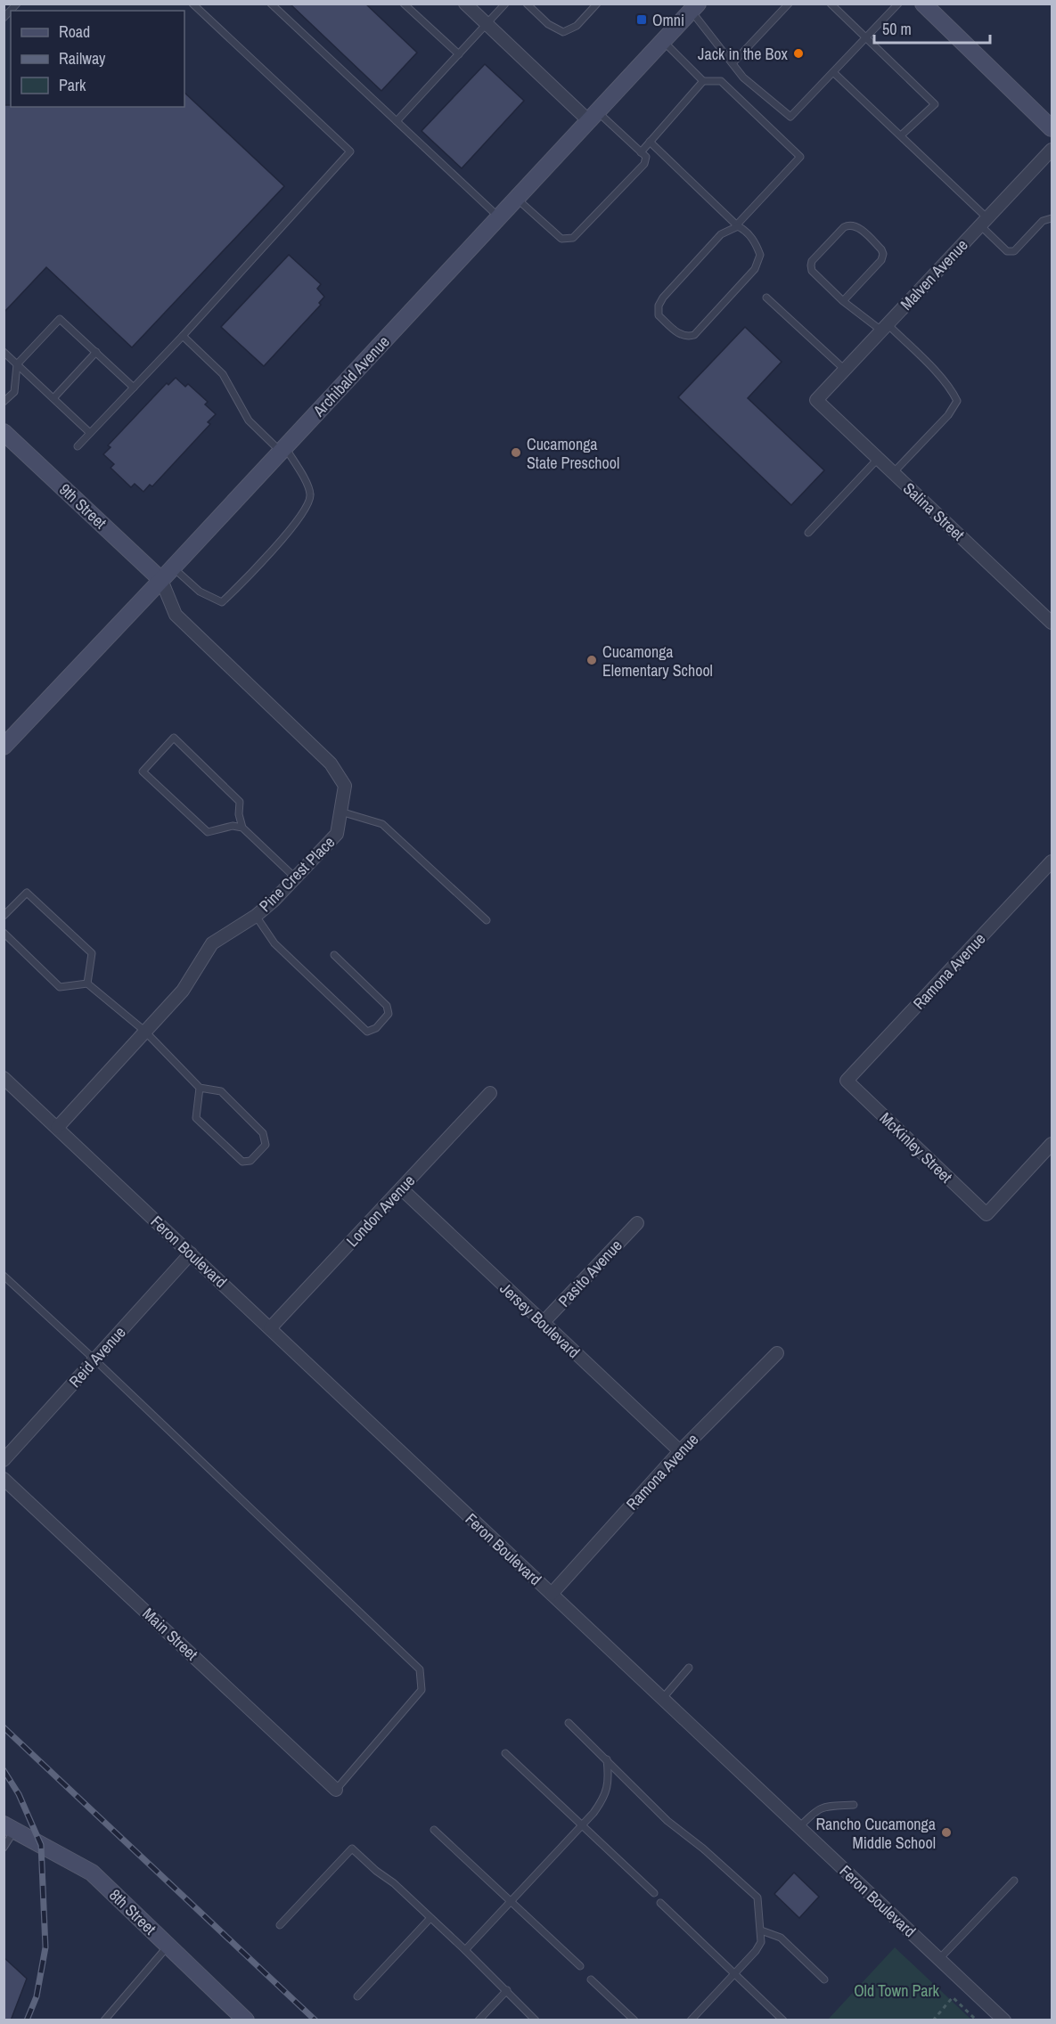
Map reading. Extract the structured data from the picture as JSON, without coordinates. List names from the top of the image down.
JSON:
{
  "streets": {
    "main road": ["Archibald Avenue", "9th Street", "8th Street"],
    "street": [
      "Malven Avenue",
      "Salina Street",
      "Pine Crest Place",
      "Ramona Avenue",
      "McKinley Street",
      "London Avenue",
      "Feron Boulevard",
      "Pasito Avenue",
      "Jersey Boulevard",
      "Reid Avenue",
      "Main Street"
    ]
  },
  "crossings": [
    ["Malven Avenue", "Salina Street"],
    ["Archibald Avenue", "9th Street"],
    ["Archibald Avenue", "Pine Crest Place"],
    ["9th Street", "Pine Crest Place"],
    ["Pine Crest Place", "Feron Boulevard"],
    ["Ramona Avenue", "McKinley Street"],
    ["Ramona Avenue", "Feron Boulevard"],
    ["Ramona Avenue", "Jersey Boulevard"],
    ["London Avenue", "Feron Boulevard"],
    ["London Avenue", "Jersey Boulevard"],
    ["Feron Boulevard", "Reid Avenue"],
    ["Pasito Avenue", "Jersey Boulevard"]
  ],
  "parks": ["Old Town Park"],
  "places": {
    "transit": ["Omni"],
    "other": [
      "Jack in the Box",
      "Cucamonga State Preschool",
      "Cucamonga Elementary School",
      "Rancho Cucamonga Middle School"
    ]
  },
  "legend": ["Road", "Railway", "Park"],
  "scale_bar": "50 m"
}
